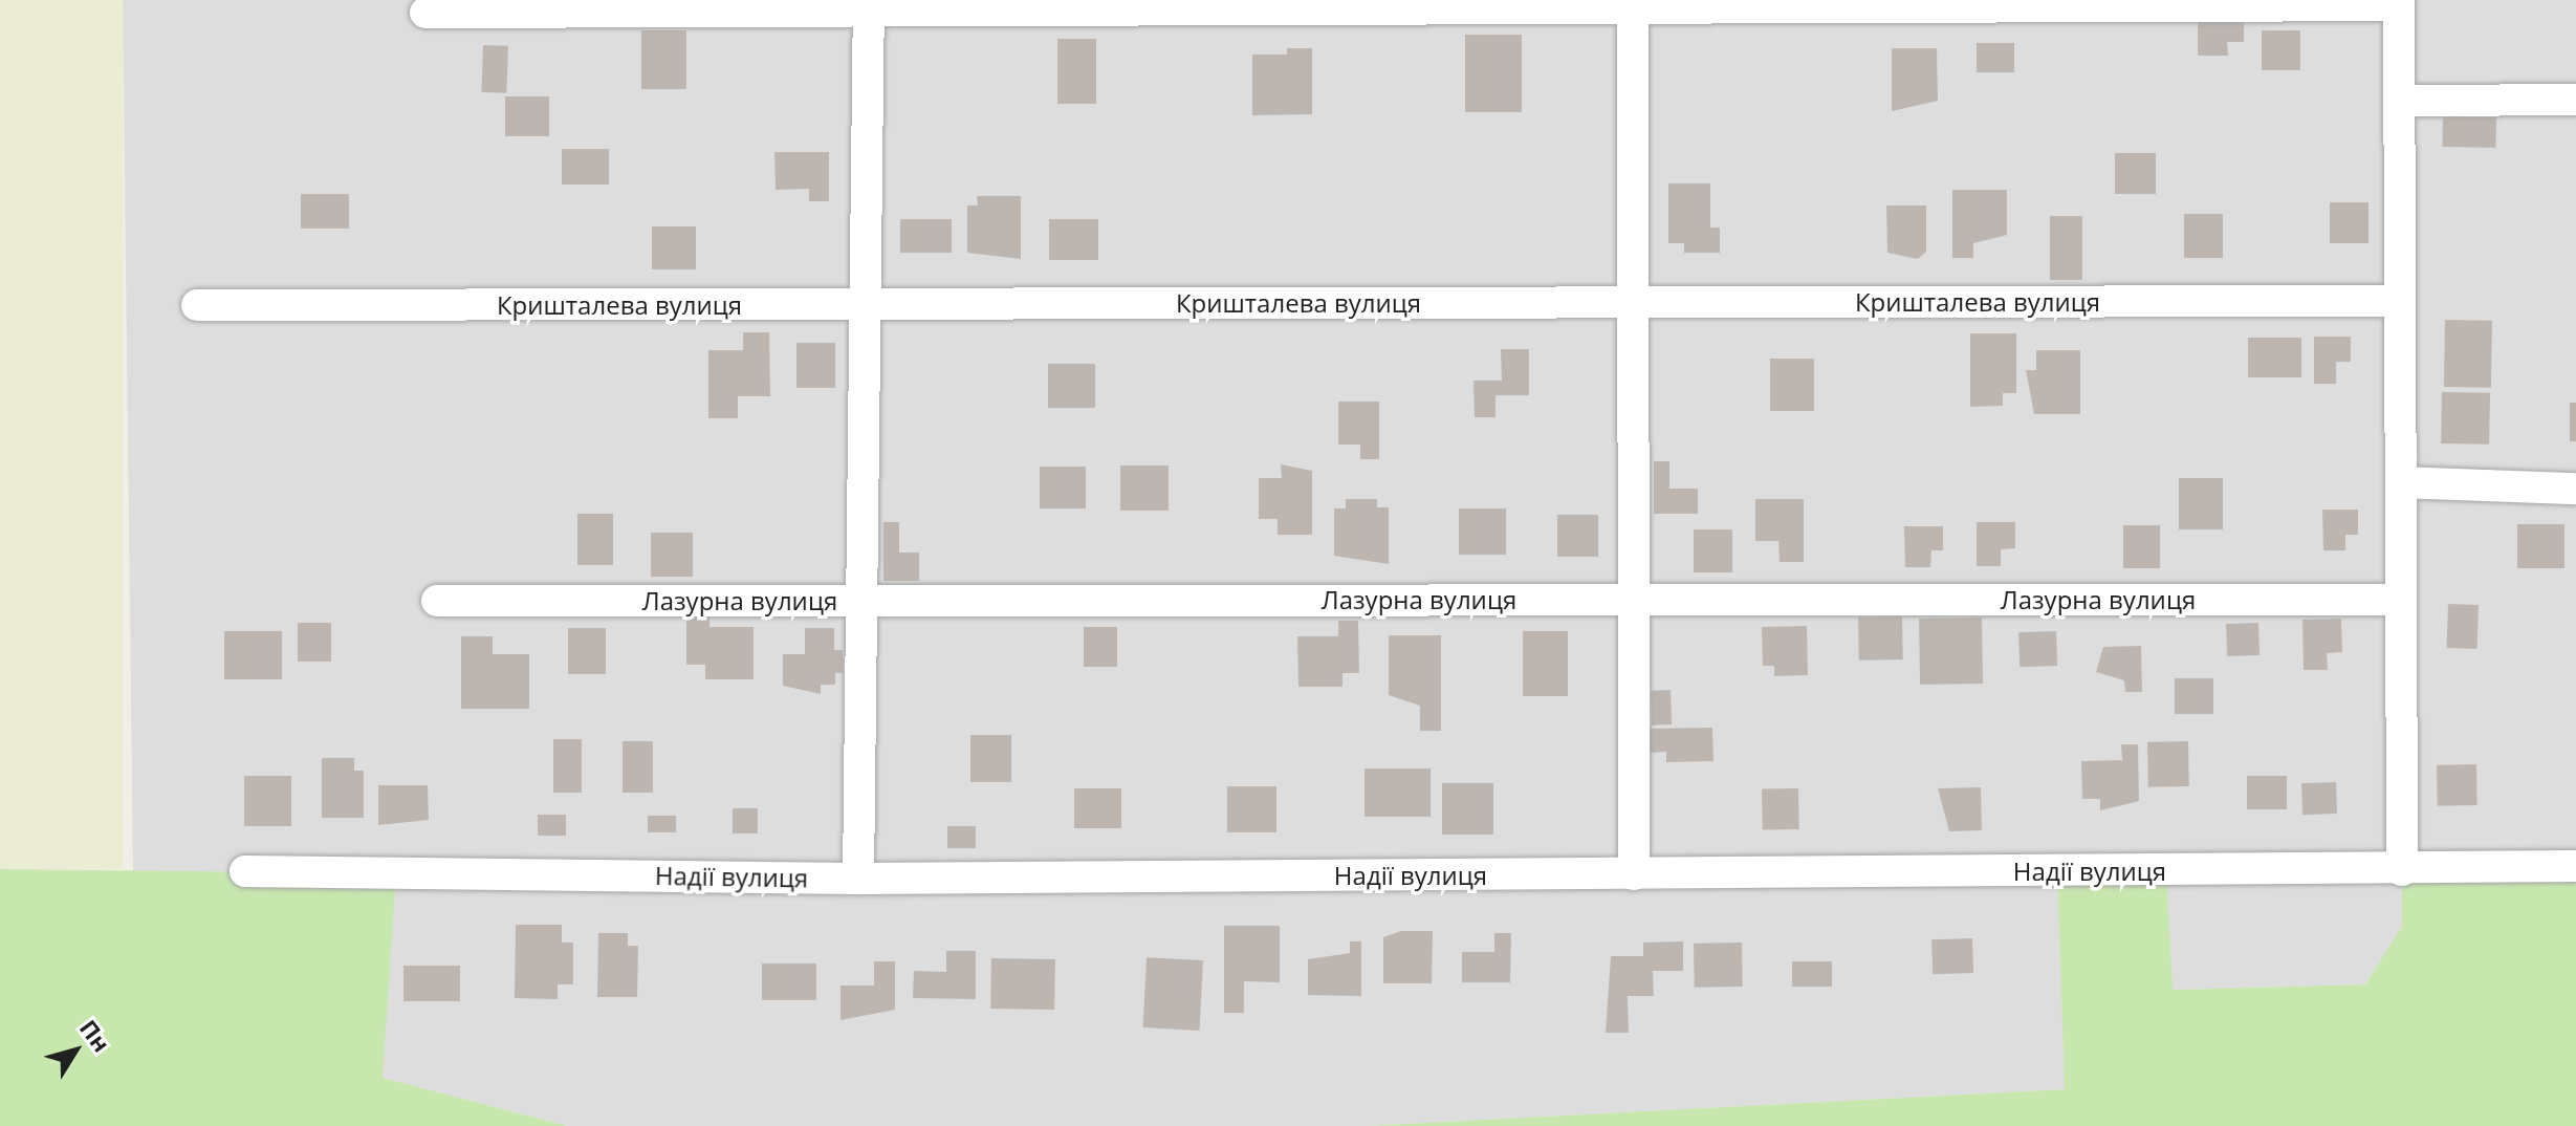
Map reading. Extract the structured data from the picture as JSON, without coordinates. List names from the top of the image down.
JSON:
{
  "streets": {
    "street": ["Кришталева вулиця", "Лазурна вулиця", "Надії вулиця"]
  },
  "north": "top right"
}
